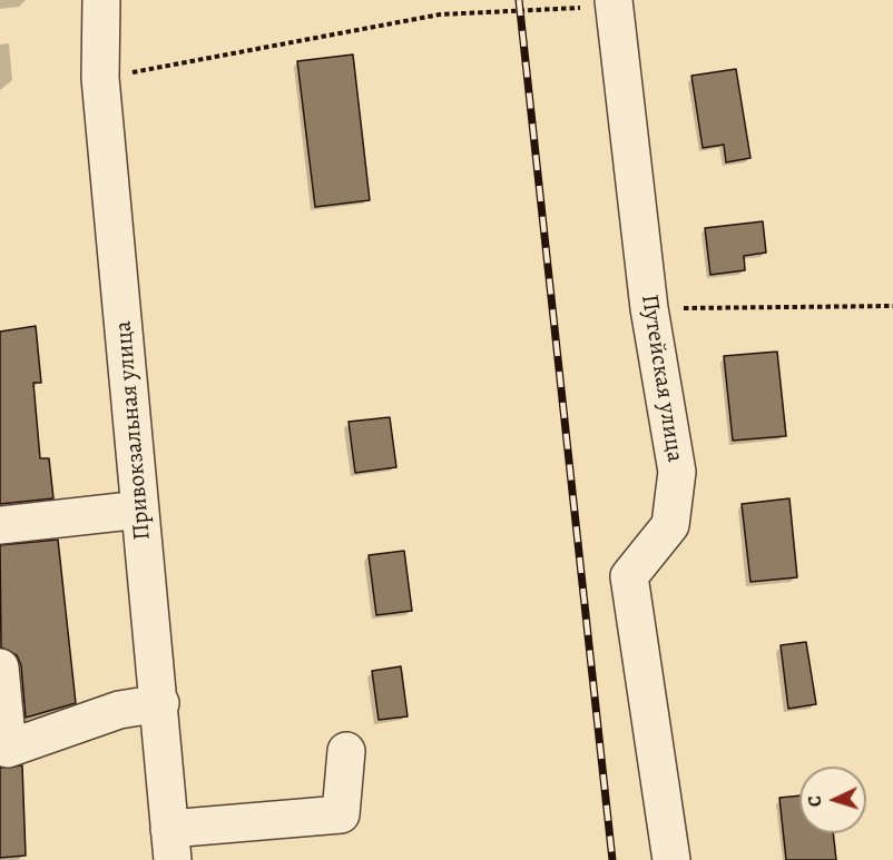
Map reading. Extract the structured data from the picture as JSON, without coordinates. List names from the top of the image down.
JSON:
{
  "streets": {
    "street": ["Путейская улица", "Привокзальная улица"]
  },
  "north": "left"
}
